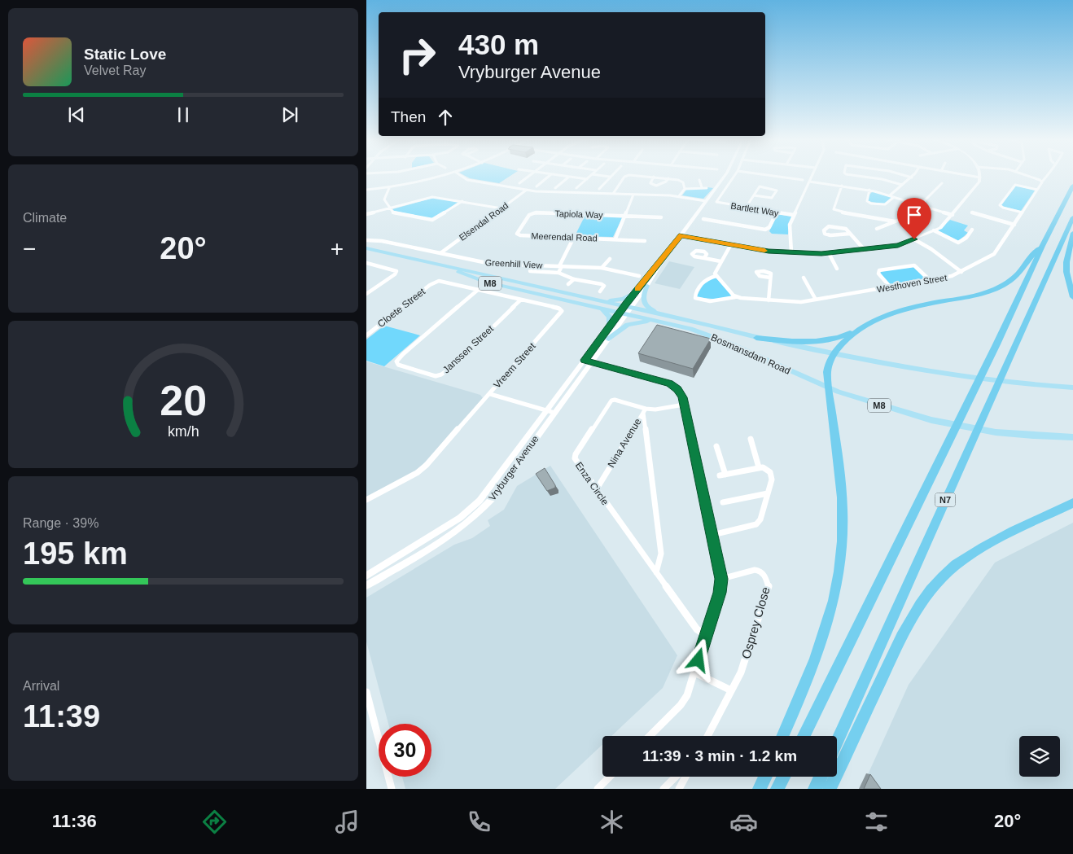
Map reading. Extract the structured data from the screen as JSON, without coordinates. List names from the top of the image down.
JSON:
{
  "streets": {
    "highway": ["N7"],
    "main road": ["M8", "Bosmansdam Road"],
    "street": [
      "Bartlett Way",
      "Tapiola Way",
      "Elsendal Road",
      "Meerendal Road",
      "Greenhill View",
      "Westhoven Street",
      "Cloete Street",
      "Janssen Street",
      "Vreem Street",
      "Nina Avenue",
      "Vryburger Avenue",
      "Enza Circle",
      "Osprey Close"
    ]
  },
  "crossings": [
    ["Tapiola Way", "Meerendal Road"],
    ["Elsendal Road", "Greenhill View"],
    ["Cloete Street", "Vreem Street"],
    ["Janssen Street", "Vreem Street"],
    ["Bosmansdam Road", "Vryburger Avenue"],
    ["Nina Avenue", "Enza Circle"]
  ],
  "page": {
    "turn": ["430 m", "Vryburger Avenue"],
    "song": ["Static Love", "Velvet Ray"],
    "then": "Then",
    "tile": [
      "Climate",
      ["Range · 39%", "195 km"],
      ["Arrival", "11:39"]
    ],
    "heat": ["−", "20°", "+"],
    "limit": "30",
    "trip": "11:39 · 3 min · 1.2 km",
    "tabs": ["11:36", "20°"],
    "gauge": ["20", "km/h"]
  }
}
